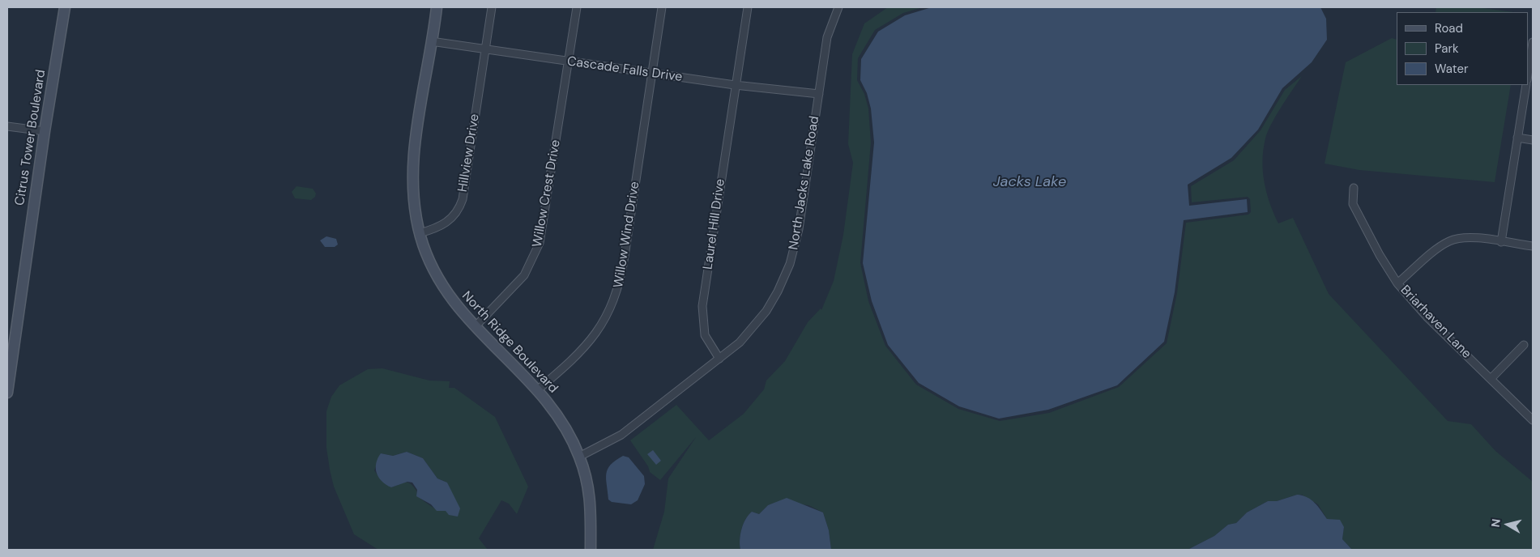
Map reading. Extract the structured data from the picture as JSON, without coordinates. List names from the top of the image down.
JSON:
{
  "streets": {
    "street": [
      "Cascade Falls Drive",
      "Citrus Tower Boulevard",
      "Hillview Drive",
      "North Jacks Lake Road",
      "Willow Crest Drive",
      "Laurel Hill Drive",
      "Willow Wind Drive",
      "Briarhaven Lane",
      "North Ridge Boulevard"
    ]
  },
  "crossings": [
    ["Cascade Falls Drive", "Hillview Drive"],
    ["Cascade Falls Drive", "North Jacks Lake Road"],
    ["Cascade Falls Drive", "Willow Crest Drive"],
    ["Cascade Falls Drive", "Laurel Hill Drive"],
    ["Cascade Falls Drive", "Willow Wind Drive"],
    ["Cascade Falls Drive", "North Ridge Boulevard"],
    ["Hillview Drive", "North Ridge Boulevard"],
    ["North Jacks Lake Road", "Laurel Hill Drive"],
    ["North Jacks Lake Road", "North Ridge Boulevard"],
    ["Willow Crest Drive", "North Ridge Boulevard"],
    ["Willow Wind Drive", "North Ridge Boulevard"]
  ],
  "water": ["Jacks Lake"],
  "legend": ["Road", "Park", "Water"],
  "north": "left"
}
